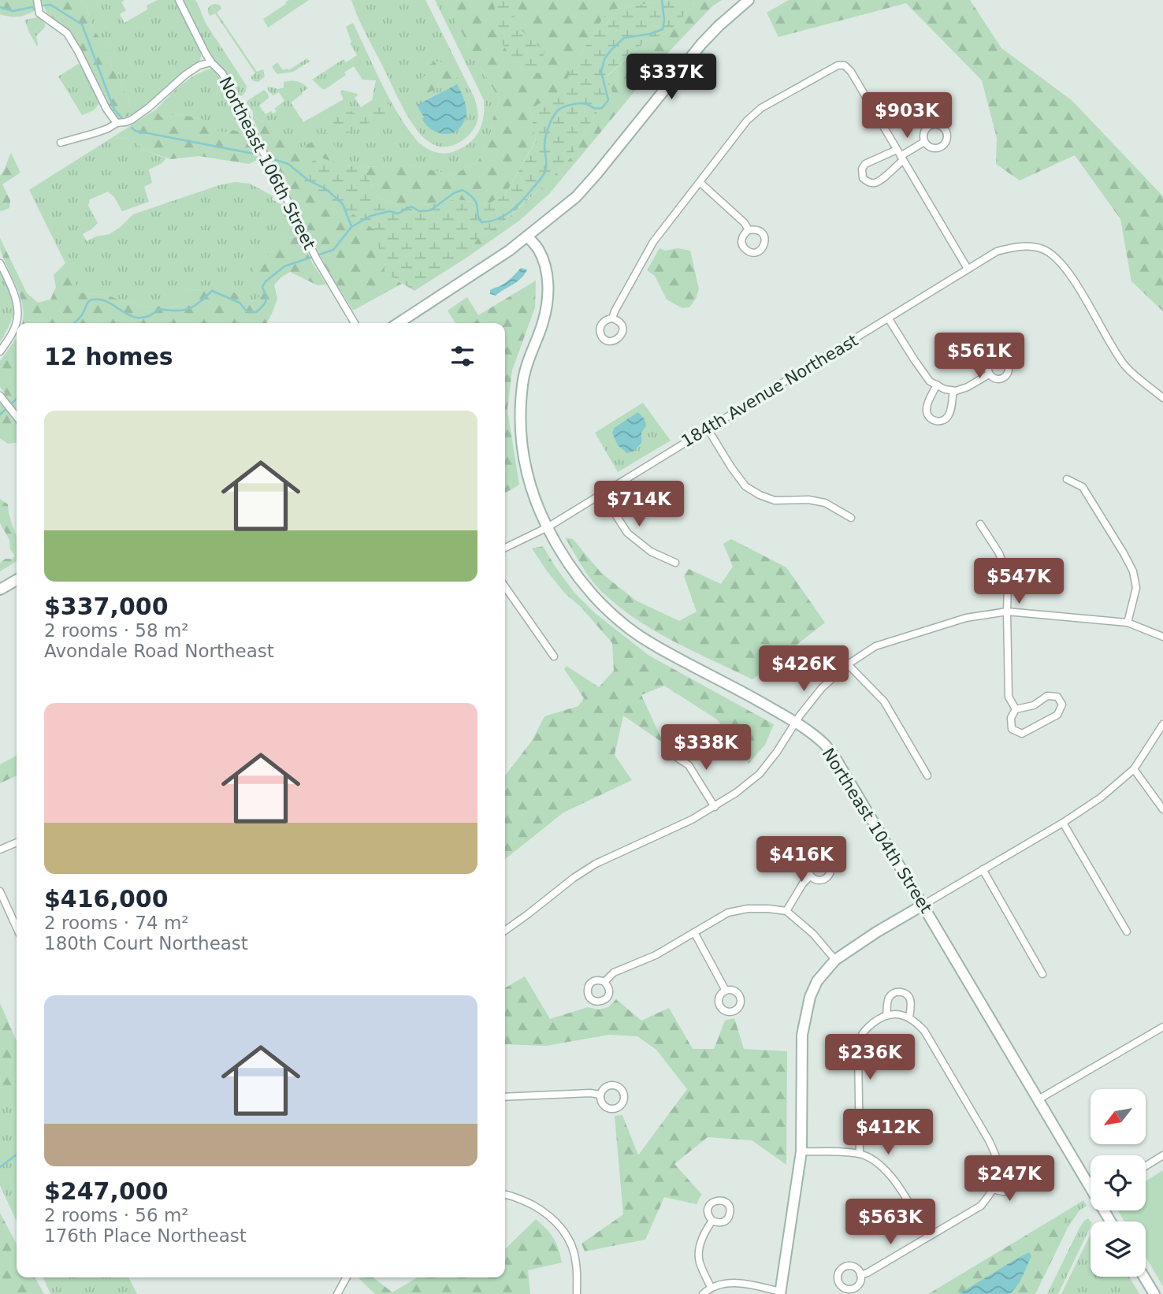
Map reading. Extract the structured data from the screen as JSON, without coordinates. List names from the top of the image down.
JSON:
{
  "streets": {
    "street": ["Northeast 106th Street", "184th Avenue Northeast", "Northeast 104th Street"]
  },
  "crossings": [
    ["184th Avenue Northeast", "Northeast 104th Street"]
  ],
  "north": "bottom left",
  "page": {
    "price": [
      "$337K",
      "$903K",
      "$561K",
      "$714K",
      "$547K",
      "$426K",
      "$338K",
      "$416K",
      "$236K",
      "$412K",
      "$247K",
      "$563K"
    ],
    "heading": "12 homes",
    "list": [
      {
        "name": "$337,000",
        "note": "2 rooms · 58 m² · Avondale Road Northeast"
      },
      {
        "name": "$416,000",
        "note": "2 rooms · 74 m² · 180th Court Northeast"
      },
      {
        "name": "$247,000",
        "note": "2 rooms · 56 m² · 176th Place Northeast"
      }
    ]
  }
}
